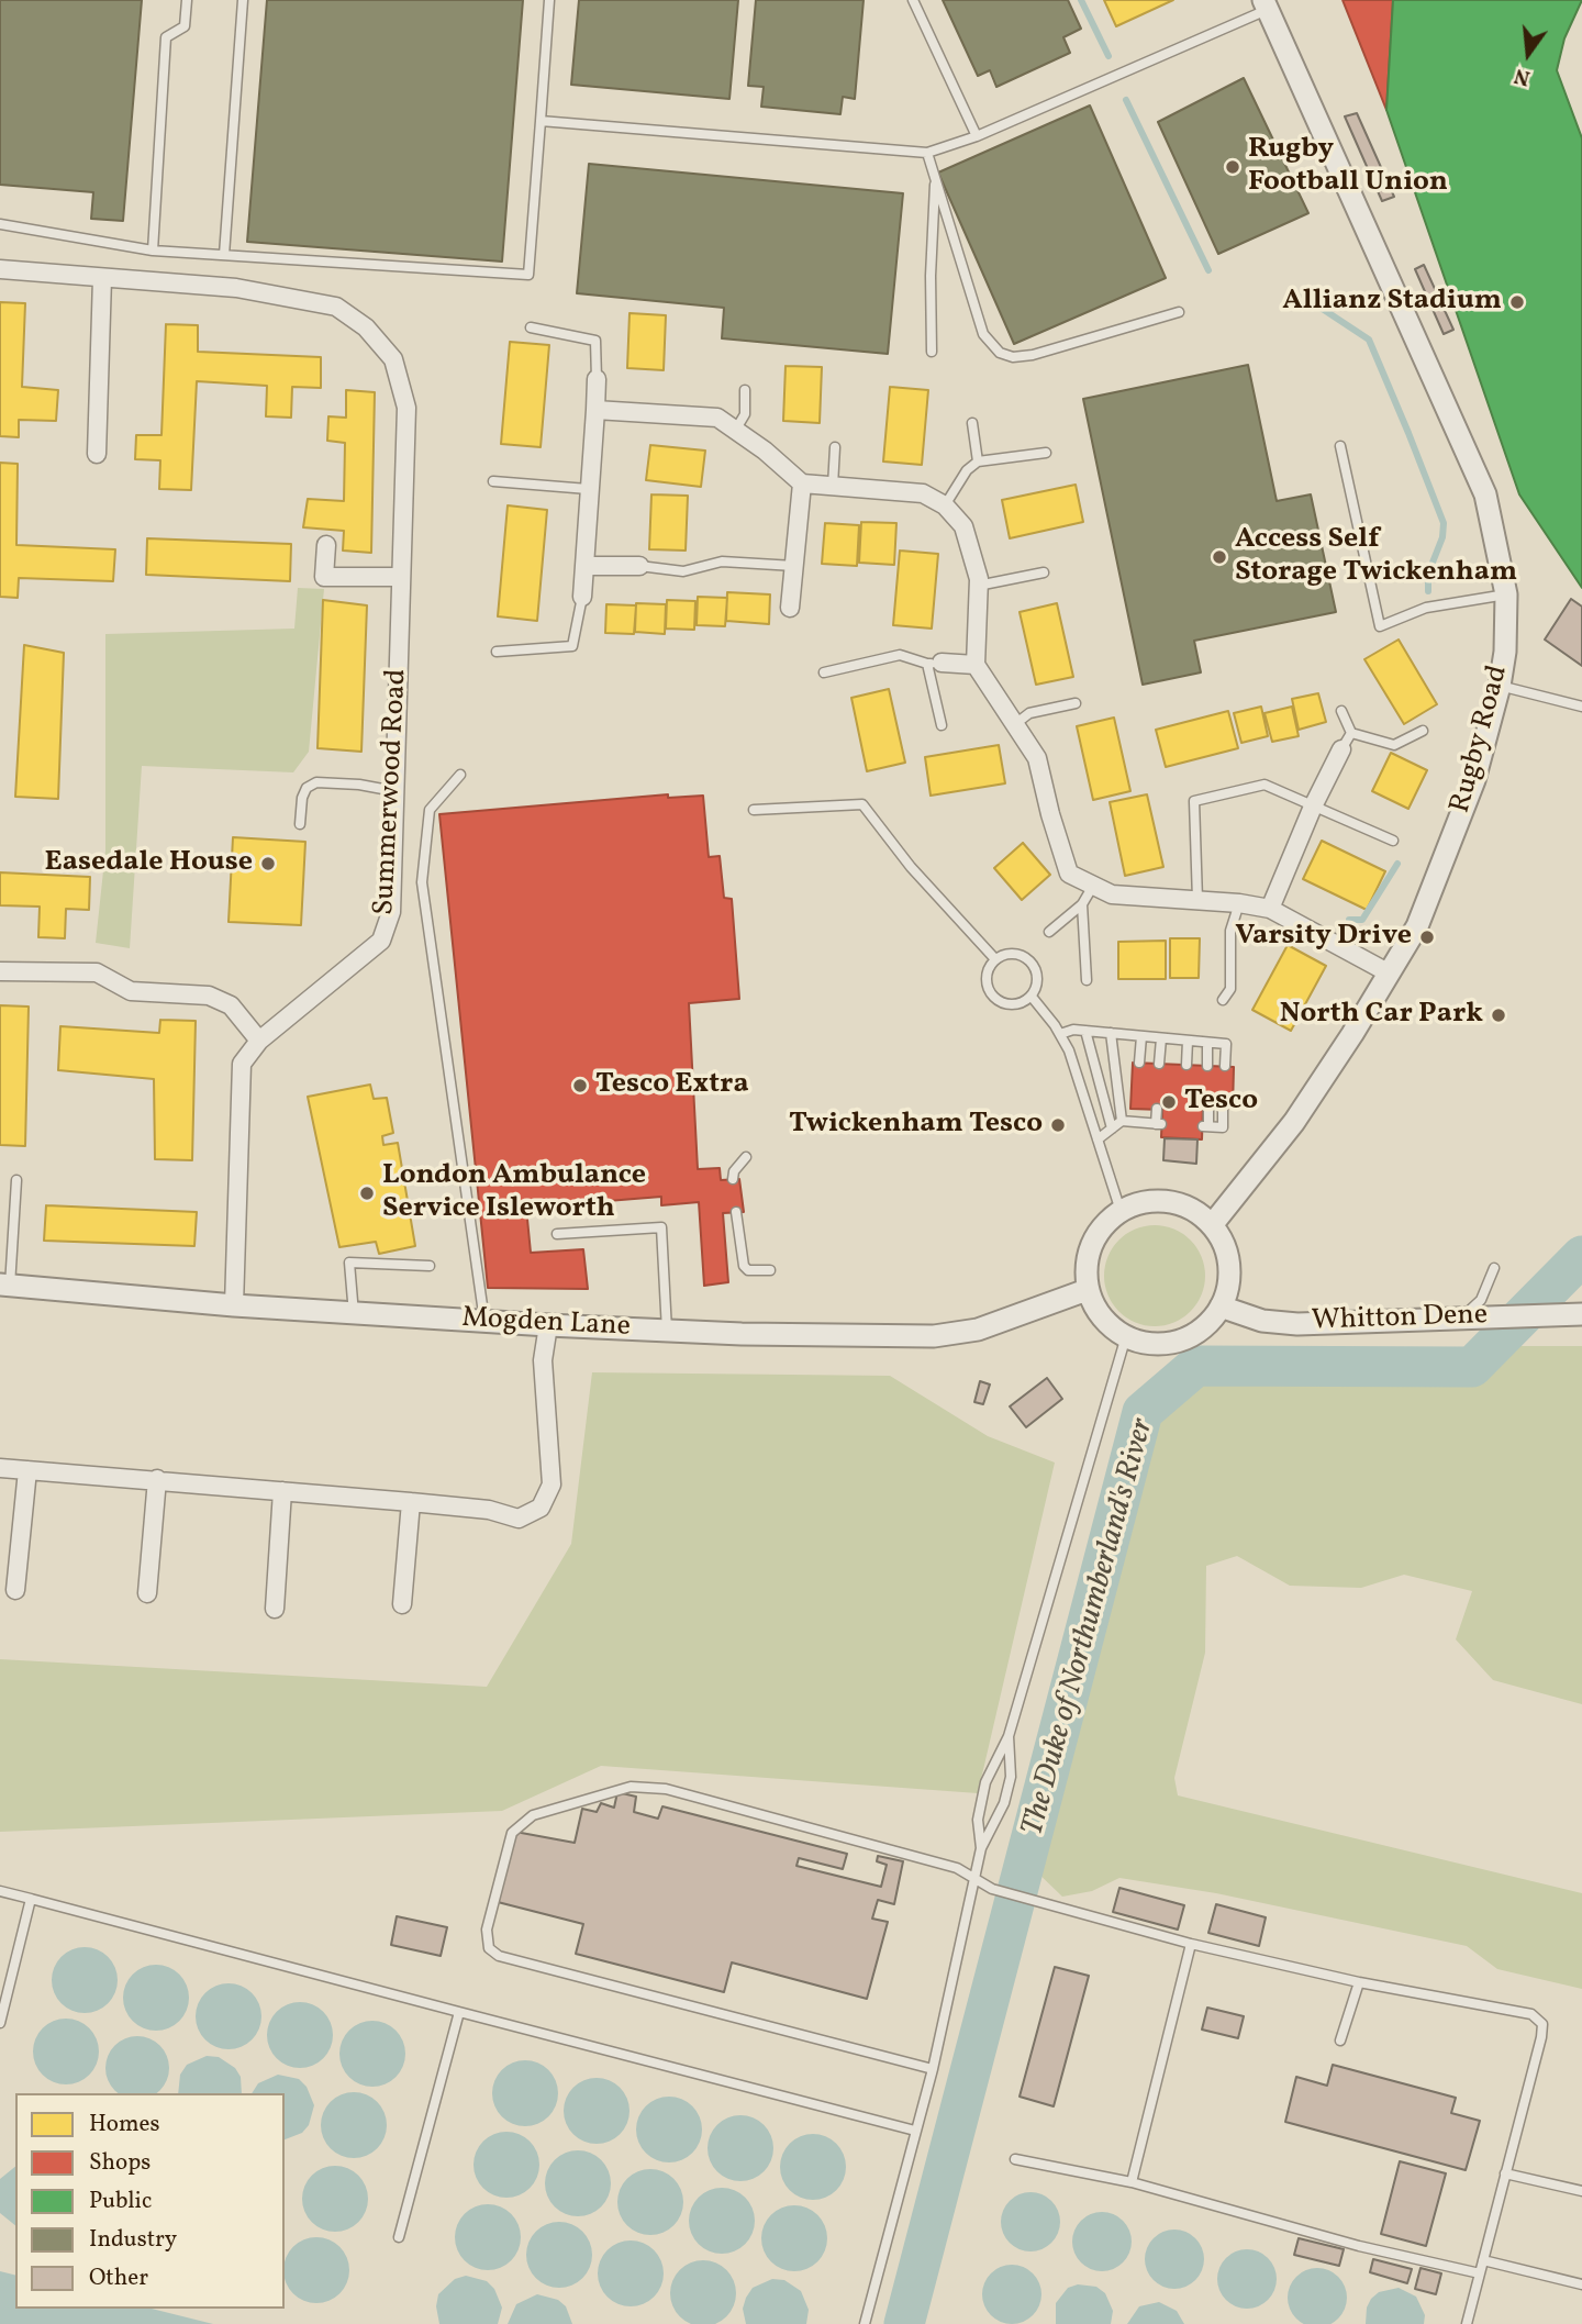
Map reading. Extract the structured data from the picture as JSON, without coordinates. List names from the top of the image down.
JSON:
{
  "streets": {
    "street": [
      "Rugby Road",
      "Summerwood Road",
      "Whitton Dene",
      "Mogden Lane"
    ]
  },
  "crossings": [
    ["Rugby Road", "Whitton Dene"],
    ["Rugby Road", "Mogden Lane"],
    ["Summerwood Road", "Mogden Lane"],
    ["Whitton Dene", "Mogden Lane"]
  ],
  "water": ["The Duke of Northumberland's River"],
  "places": [
    "Rugby Football Union",
    "Allianz Stadium",
    "Access Self Storage Twickenham",
    "Easedale House",
    "Varsity Drive",
    "North Car Park",
    "Tesco Extra",
    "Tesco",
    "Twickenham Tesco",
    "London Ambulance Service Isleworth"
  ],
  "legend": [
    "Homes",
    "Shops",
    "Public",
    "Industry",
    "Other"
  ],
  "north": "bottom"
}
